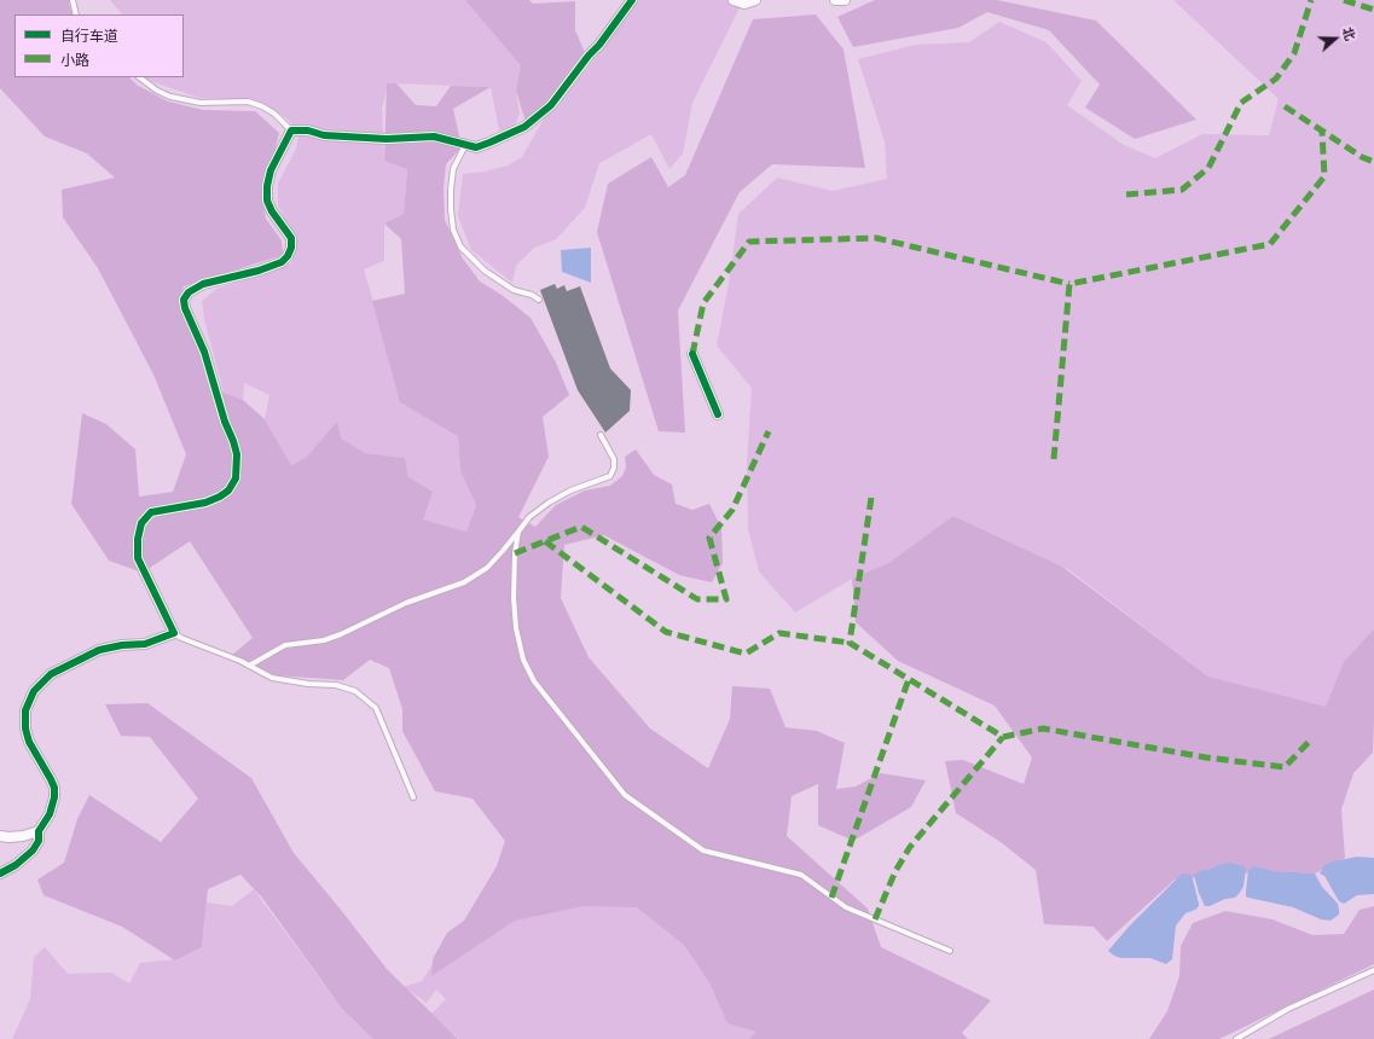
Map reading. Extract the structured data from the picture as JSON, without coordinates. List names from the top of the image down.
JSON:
{
  "legend": ["自行车道", "小路"],
  "north": "right"
}
